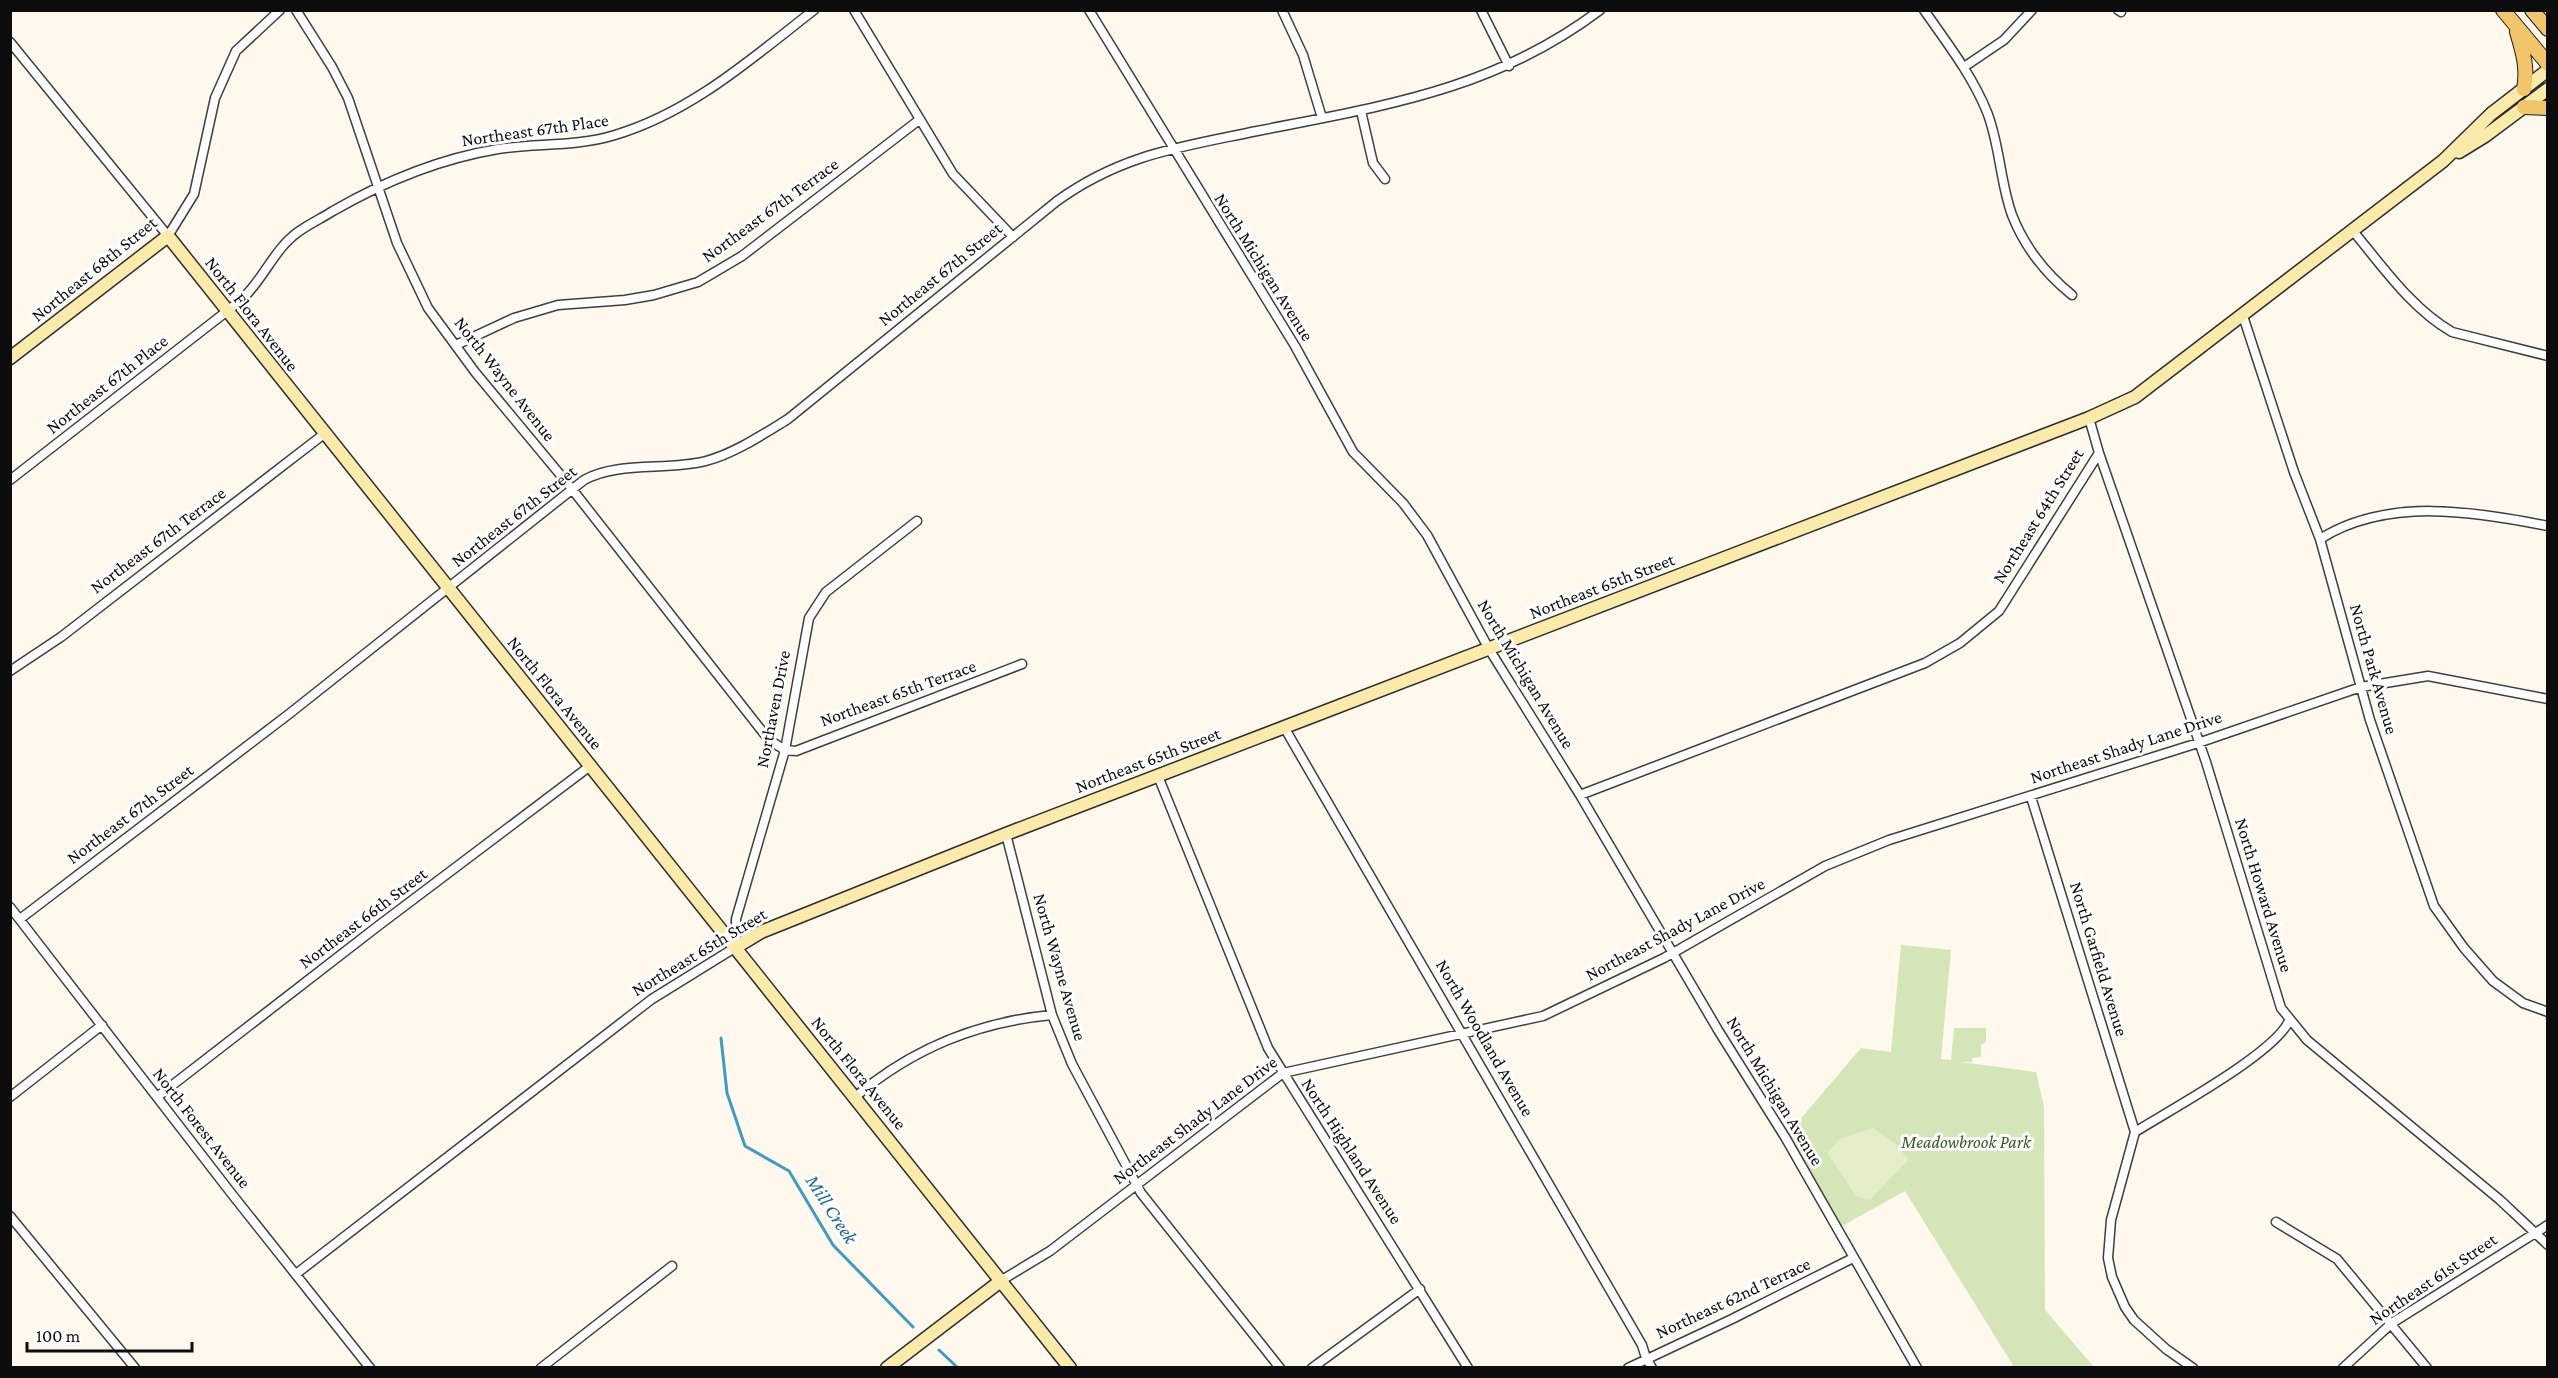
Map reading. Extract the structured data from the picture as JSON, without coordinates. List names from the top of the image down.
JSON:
{
  "streets": {
    "street": [
      "Northeast 67th Place",
      "Northeast 67th Terrace",
      "North Michigan Avenue",
      "Northeast 68th Street",
      "Northeast 67th Street",
      "North Flora Avenue",
      "North Wayne Avenue",
      "Northeast 64th Street",
      "Northeast 65th Street",
      "North Park Avenue",
      "Northeast 65th Terrace",
      "Northaven Drive",
      "Northeast Shady Lane Drive",
      "North Howard Avenue",
      "Northeast 66th Street",
      "North Garfield Avenue",
      "North Woodland Avenue",
      "North Forest Avenue",
      "North Highland Avenue",
      "Northeast 61st Street",
      "Northeast 62nd Terrace"
    ]
  },
  "crossings": [
    ["Northeast 67th Place", "North Flora Avenue"],
    ["Northeast 67th Place", "North Wayne Avenue"],
    ["Northeast 67th Terrace", "North Flora Avenue"],
    ["Northeast 67th Terrace", "North Wayne Avenue"],
    ["North Michigan Avenue", "Northeast 67th Street"],
    ["North Michigan Avenue", "Northeast 64th Street"],
    ["North Michigan Avenue", "Northeast 65th Street"],
    ["North Michigan Avenue", "Northeast Shady Lane Drive"],
    ["North Michigan Avenue", "Northeast 62nd Terrace"],
    ["Northeast 68th Street", "North Flora Avenue"],
    ["Northeast 67th Street", "North Flora Avenue"],
    ["Northeast 67th Street", "North Wayne Avenue"],
    ["Northeast 67th Street", "North Forest Avenue"],
    ["North Flora Avenue", "Northeast 65th Street"],
    ["North Flora Avenue", "Northaven Drive"],
    ["North Flora Avenue", "Northeast Shady Lane Drive"],
    ["North Flora Avenue", "Northeast 66th Street"],
    ["North Wayne Avenue", "Northeast 65th Street"],
    ["North Wayne Avenue", "Northeast 65th Terrace"],
    ["North Wayne Avenue", "Northaven Drive"],
    ["North Wayne Avenue", "Northeast Shady Lane Drive"],
    ["Northeast 64th Street", "Northeast 65th Street"],
    ["Northeast 64th Street", "North Howard Avenue"],
    ["Northeast 65th Street", "Northaven Drive"],
    ["Northeast 65th Street", "North Woodland Avenue"],
    ["Northeast 65th Street", "North Forest Avenue"],
    ["Northeast 65th Street", "North Highland Avenue"],
    ["North Park Avenue", "Northeast Shady Lane Drive"],
    ["Northeast 65th Terrace", "Northaven Drive"],
    ["Northeast Shady Lane Drive", "North Howard Avenue"],
    ["Northeast Shady Lane Drive", "North Garfield Avenue"],
    ["Northeast Shady Lane Drive", "North Woodland Avenue"],
    ["Northeast Shady Lane Drive", "North Highland Avenue"],
    ["North Howard Avenue", "Northeast 61st Street"],
    ["Northeast 66th Street", "North Forest Avenue"],
    ["North Woodland Avenue", "Northeast 62nd Terrace"]
  ],
  "water": ["Mill Creek"],
  "parks": ["Meadowbrook Park"],
  "scale_bar": "100 m"
}
